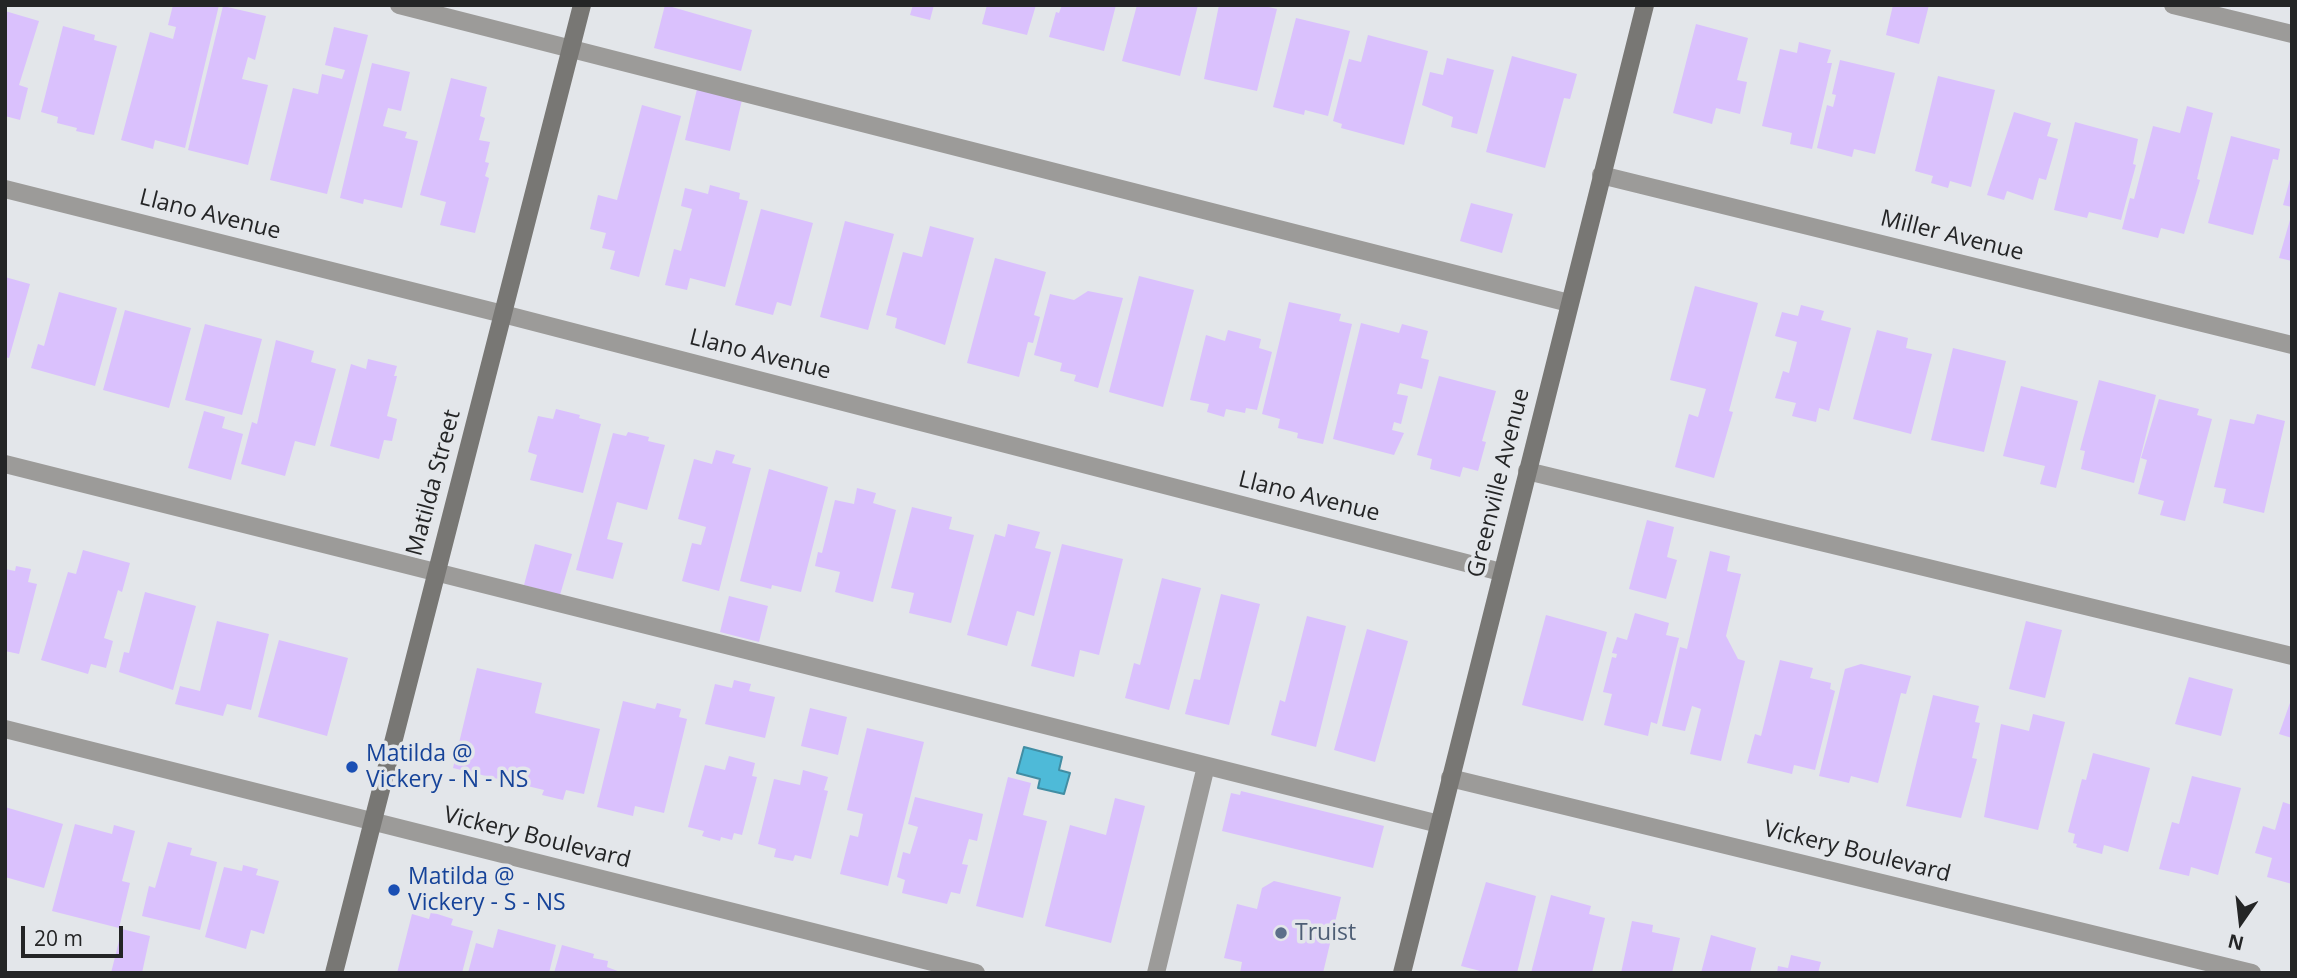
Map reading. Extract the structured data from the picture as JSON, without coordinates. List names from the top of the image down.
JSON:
{
  "streets": {
    "main road": ["Matilda Street", "Greenville Avenue"],
    "street": ["Llano Avenue", "Miller Avenue", "Vickery Boulevard"]
  },
  "crossings": [
    ["Llano Avenue", "Matilda Street"],
    ["Llano Avenue", "Greenville Avenue"],
    ["Miller Avenue", "Greenville Avenue"],
    ["Matilda Street", "Vickery Boulevard"],
    ["Greenville Avenue", "Vickery Boulevard"]
  ],
  "places": ["Matilda @ Vickery - N - NS", "Matilda @ Vickery - S - NS", "Truist"],
  "scale_bar": "20 m",
  "north": "bottom"
}
